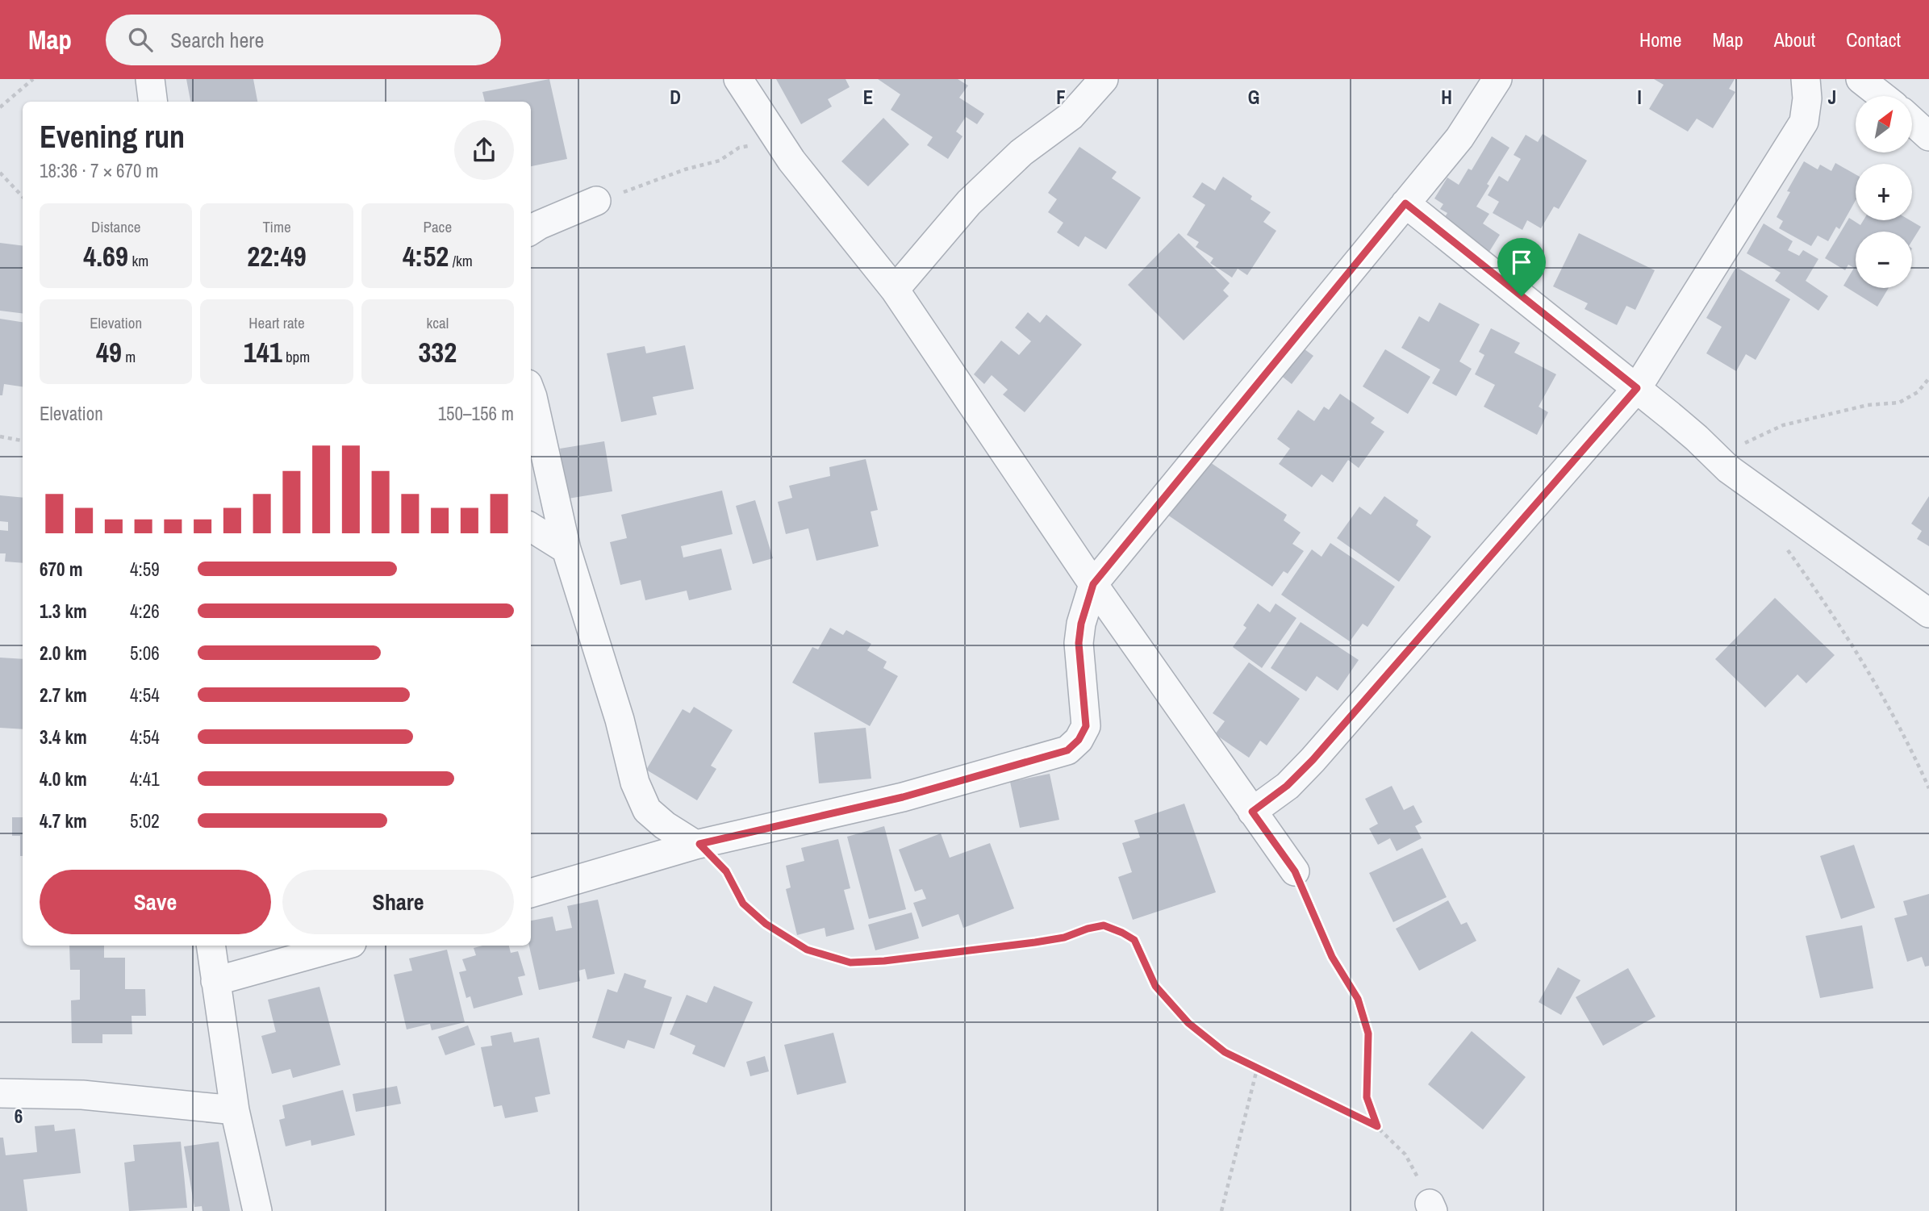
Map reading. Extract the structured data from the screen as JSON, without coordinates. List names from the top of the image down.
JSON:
{
  "north": "top right",
  "page": {
    "header": "Map",
    "search": "Search here",
    "nav": [
      "Home",
      "Map",
      "About",
      "Contact"
    ],
    "map_buttons": ["+", "−"],
    "heading": ["Evening run", "18:36 · 7 × 670 m"],
    "stats": [
      ["Distance", "4.69 km"],
      ["Time", "22:49"],
      ["Pace", "4:52 /km"],
      ["Elevation", "49 m"],
      ["Heart rate", "141 bpm"],
      ["kcal", "332"]
    ],
    "chart": ["Elevation", "150–156 m"],
    "list": [
      {
        "name": "670 m",
        "note": "4:59"
      },
      {
        "name": "1.3 km",
        "note": "4:26"
      },
      {
        "name": "2.0 km",
        "note": "5:06"
      },
      {
        "name": "2.7 km",
        "note": "4:54"
      },
      {
        "name": "3.4 km",
        "note": "4:54"
      },
      {
        "name": "4.0 km",
        "note": "4:41"
      },
      {
        "name": "4.7 km",
        "note": "5:02"
      }
    ],
    "buttons": ["Save", "Share"]
  },
  "grid": {
    "columns": [
      "D",
      "E",
      "F",
      "G",
      "H",
      "I",
      "J"
    ],
    "rows": ["6"]
  }
}
